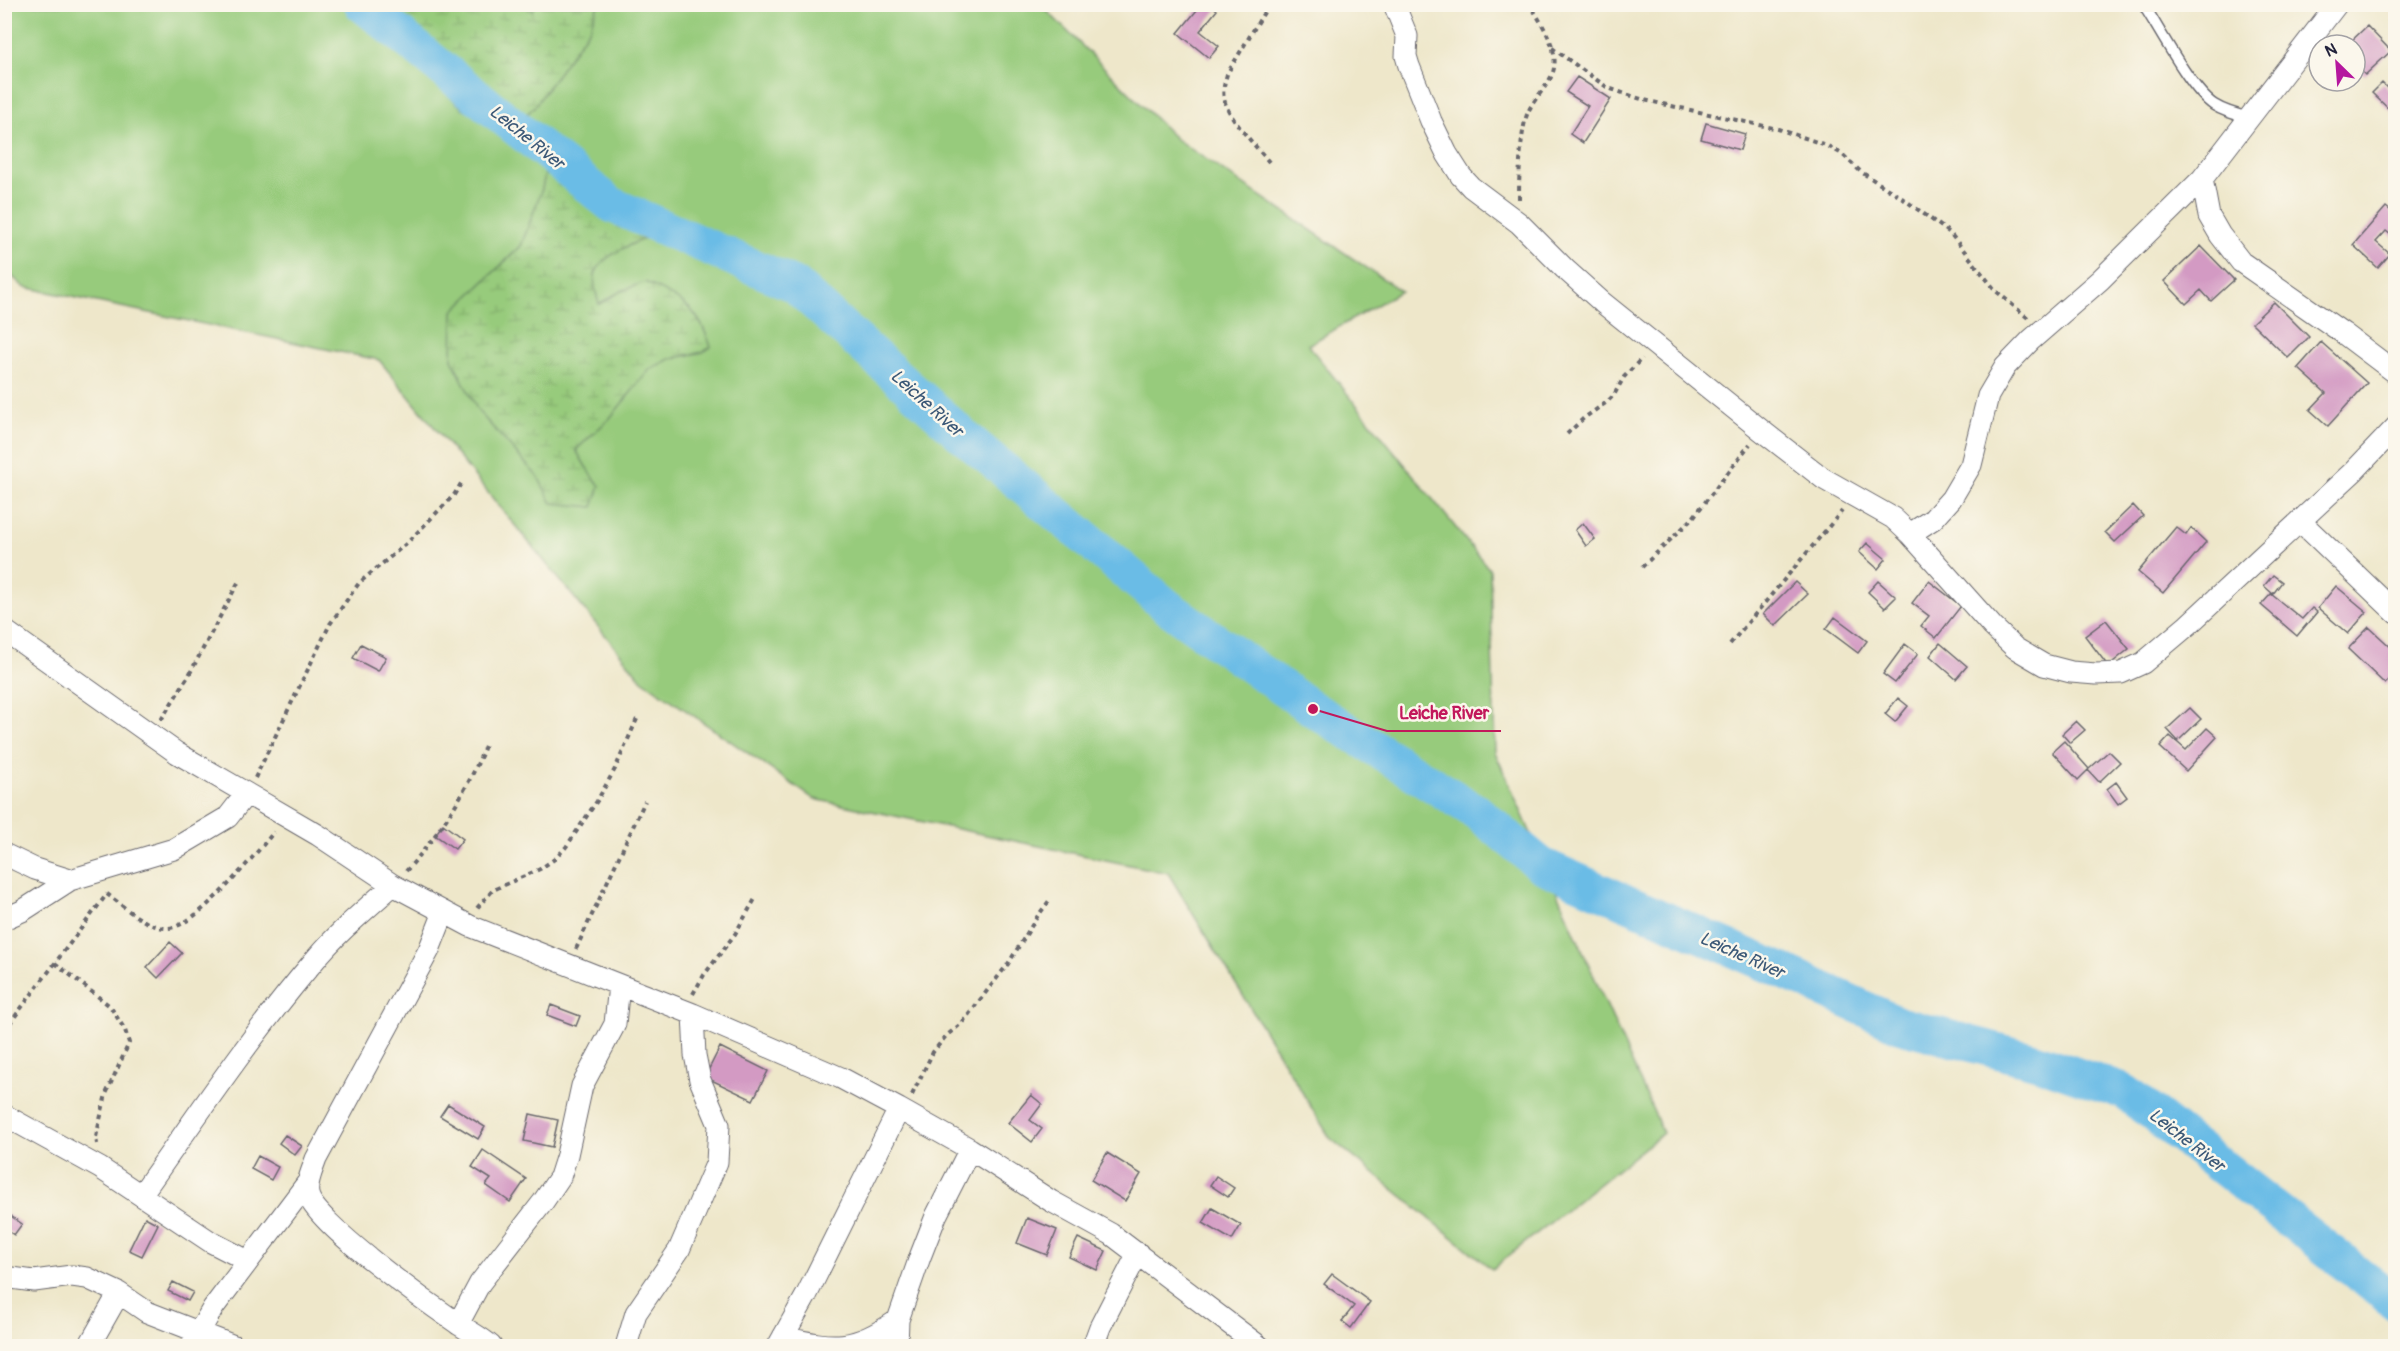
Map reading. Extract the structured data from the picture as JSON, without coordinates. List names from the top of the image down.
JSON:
{
  "water": ["Leiche River"],
  "places": ["Leiche River"],
  "north": "top left"
}
